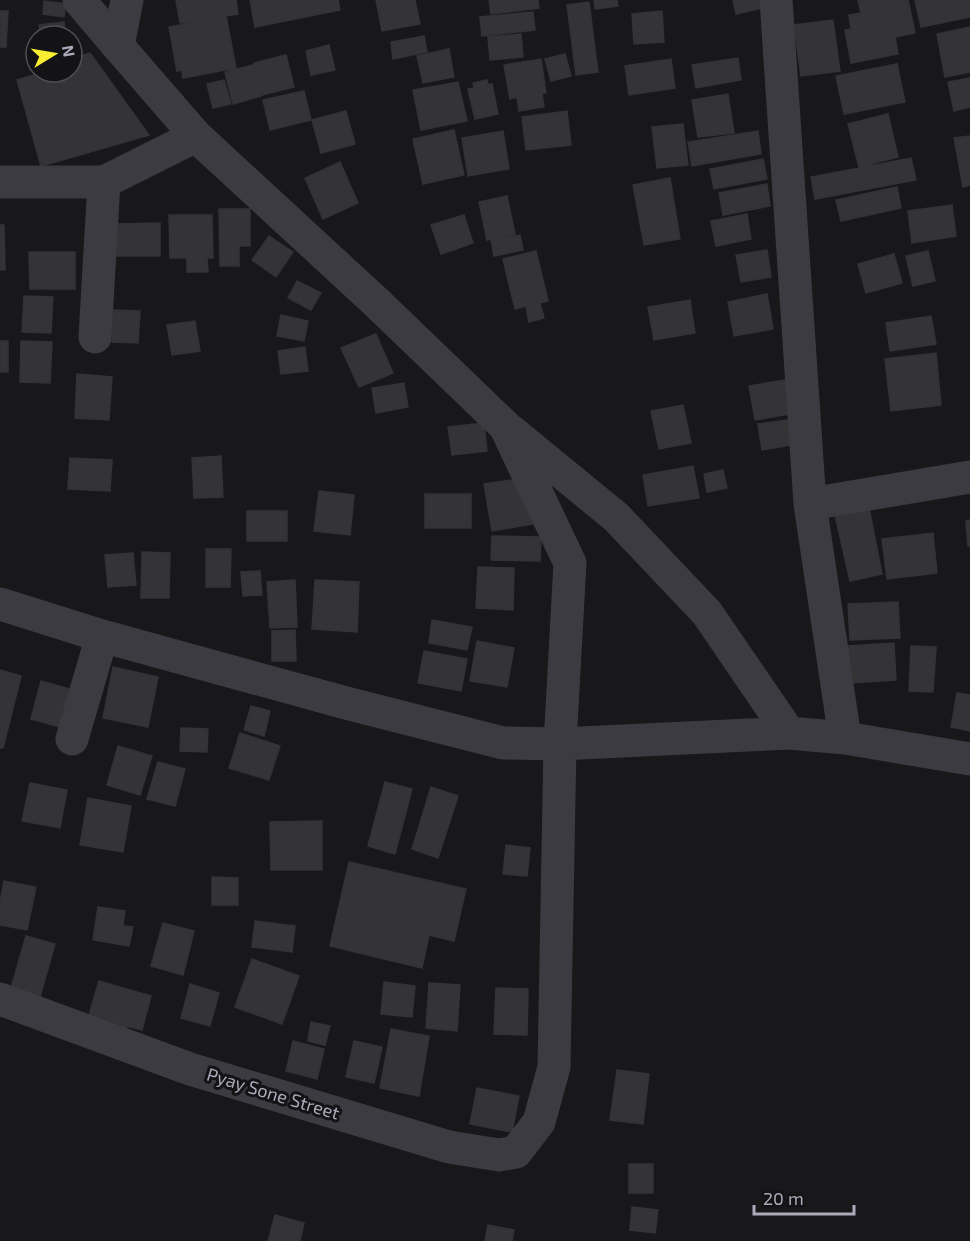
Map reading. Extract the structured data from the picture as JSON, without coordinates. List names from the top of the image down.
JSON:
{
  "streets": {
    "street": ["Pyay Sone Street"]
  },
  "scale_bar": "20 m",
  "north": "right"
}
